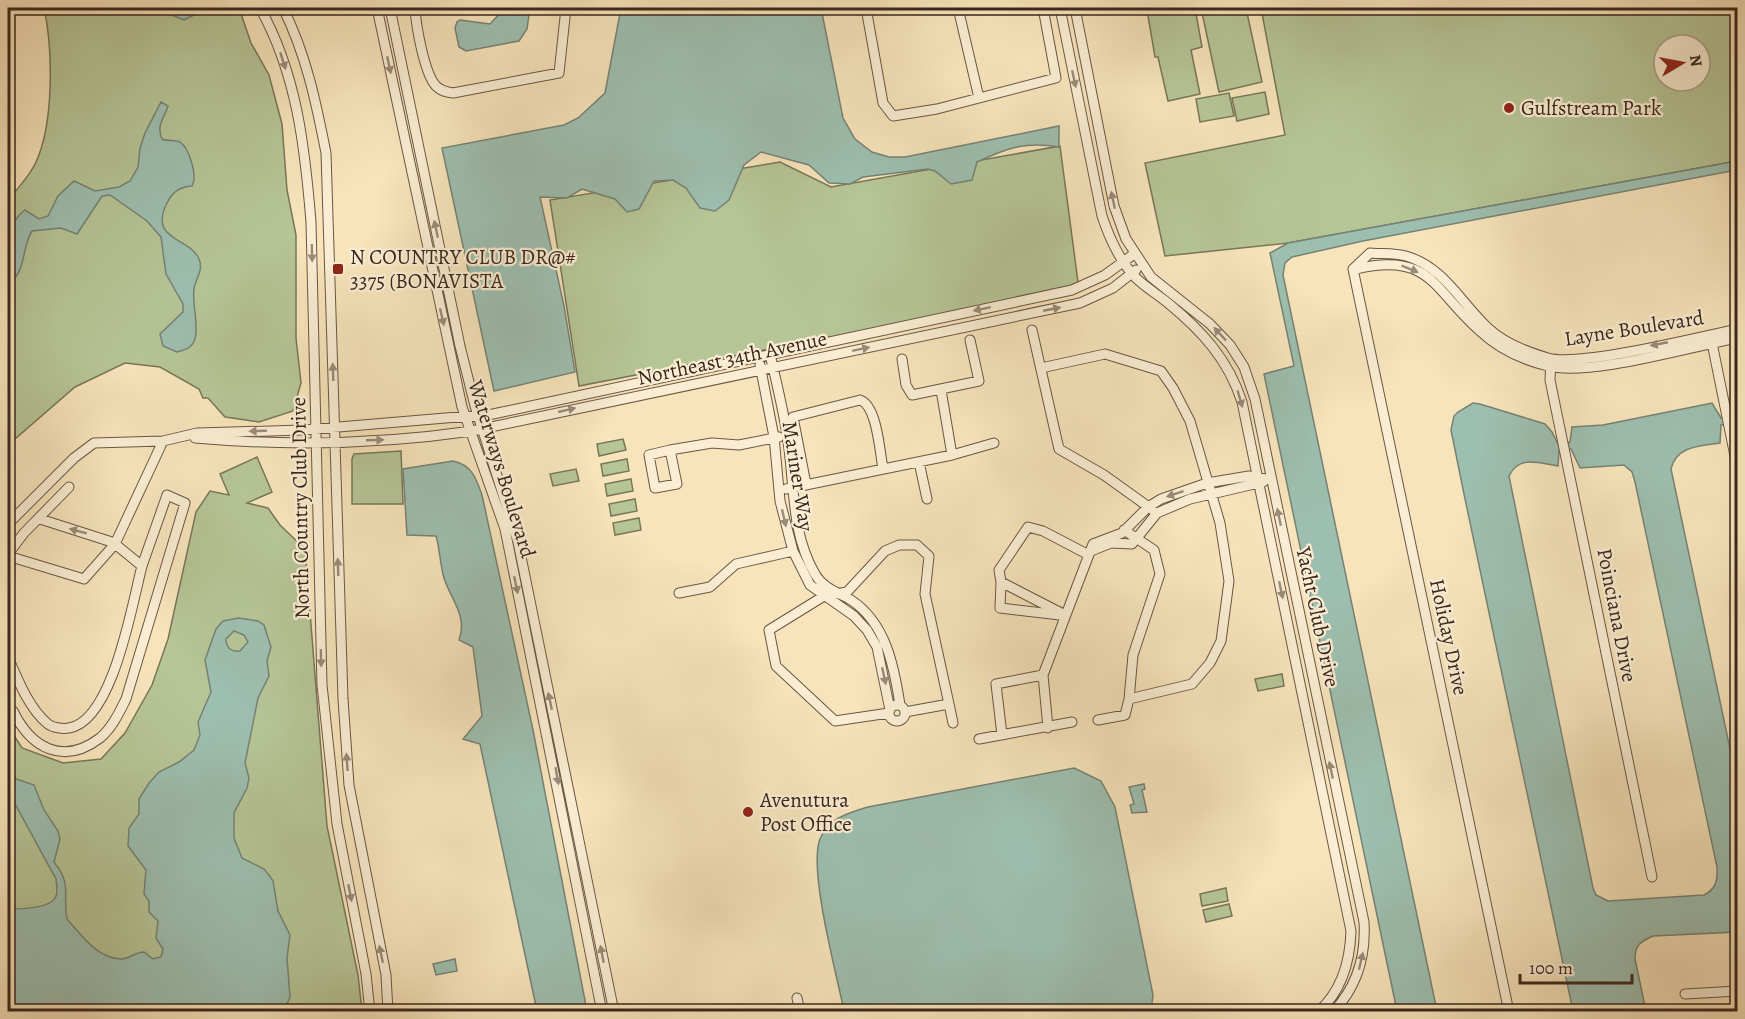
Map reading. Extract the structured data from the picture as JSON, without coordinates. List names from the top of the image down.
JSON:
{
  "streets": {
    "street": [
      "Layne Boulevard",
      "Northeast 34th Avenue",
      "Waterways Boulevard",
      "Mariner Way",
      "North Country Club Drive",
      "Poinciana Drive",
      "Yacht Club Drive",
      "Holiday Drive"
    ]
  },
  "crossings": [
    ["Layne Boulevard", "Poinciana Drive"],
    ["Layne Boulevard", "Holiday Drive"],
    ["Northeast 34th Avenue", "Waterways Boulevard"],
    ["Northeast 34th Avenue", "Mariner Way"],
    ["Northeast 34th Avenue", "North Country Club Drive"],
    ["Northeast 34th Avenue", "Yacht Club Drive"]
  ],
  "places": {
    "other": ["Gulfstream Park", "Avenutura Post Office"],
    "transit": ["N COUNTRY CLUB DR@# 3375 (BONAVISTA"]
  },
  "scale_bar": "100 m",
  "north": "right"
}
